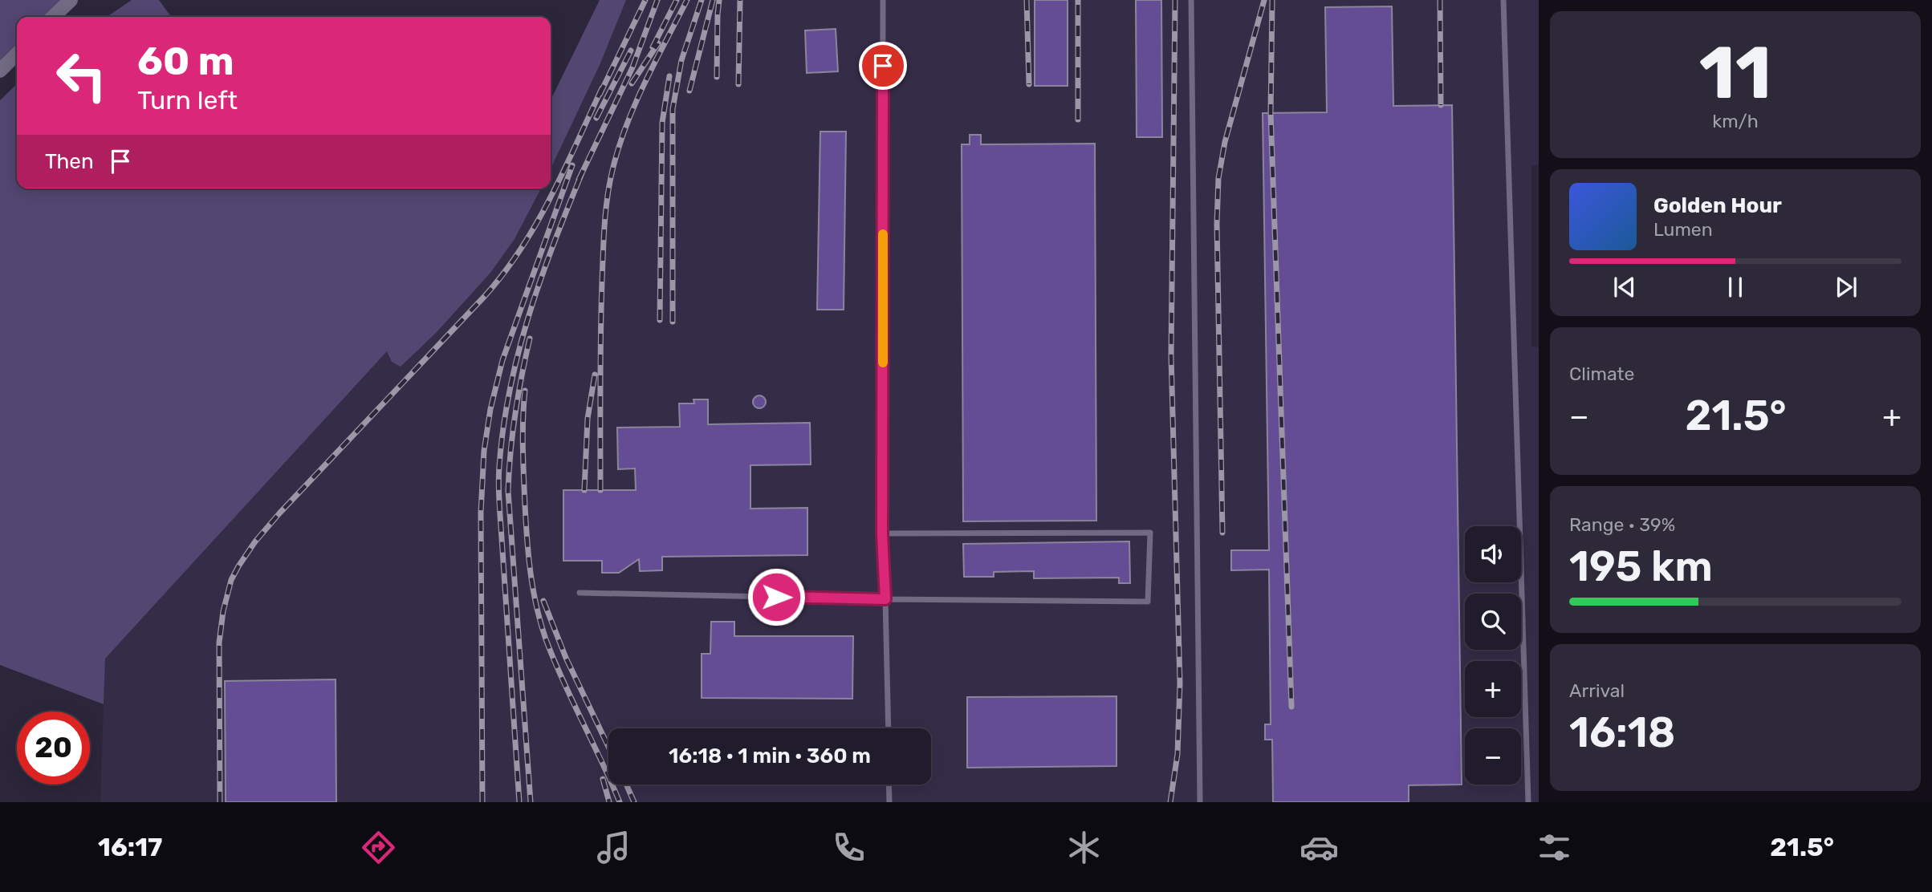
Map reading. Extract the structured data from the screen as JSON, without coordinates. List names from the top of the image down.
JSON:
{
  "page": {
    "tile": [
      ["11", "km/h"],
      "Climate",
      ["Range · 39%", "195 km"],
      ["Arrival", "16:18"]
    ],
    "turn": ["60 m", "Turn left"],
    "then": "Then",
    "song": ["Golden Hour", "Lumen"],
    "heat": ["−", "21.5°", "+"],
    "map_buttons": ["+", "−"],
    "limit": "20",
    "trip": "16:18 · 1 min · 360 m",
    "tabs": ["16:17", "21.5°"]
  }
}
